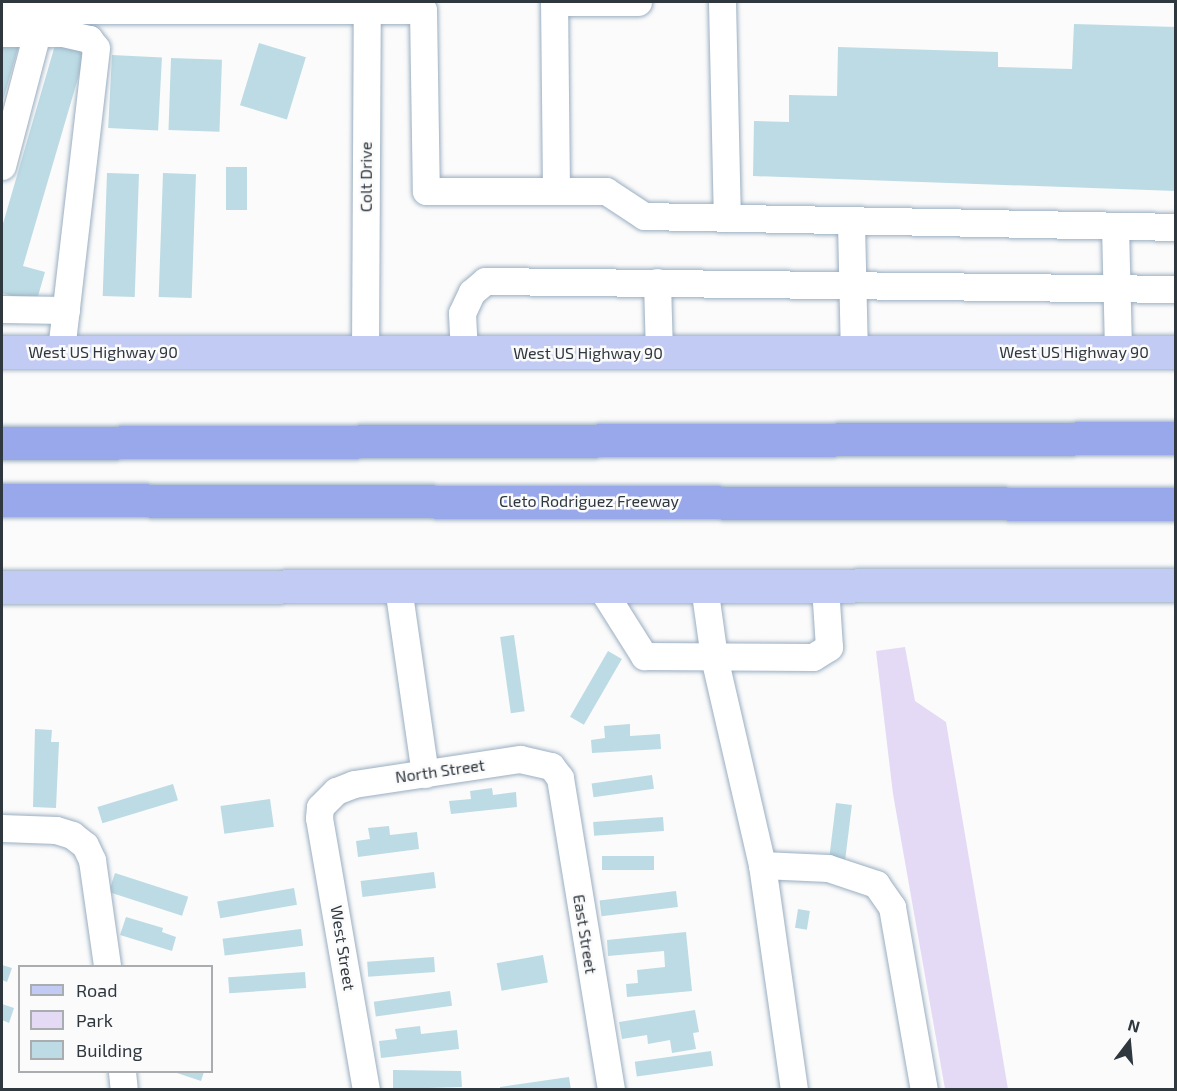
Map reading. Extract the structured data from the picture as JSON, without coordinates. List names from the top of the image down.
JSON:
{
  "streets": {
    "highway": ["Cleto Rodriguez Freeway"],
    "main road": ["West US Highway 90"],
    "street": [
      "Colt Drive",
      "North Street",
      "East Street",
      "West Street"
    ]
  },
  "crossings": [
    ["Colt Drive", "West US Highway 90"],
    ["North Street", "East Street"],
    ["North Street", "West Street"]
  ],
  "legend": ["Road", "Park", "Building"],
  "north": "top"
}
